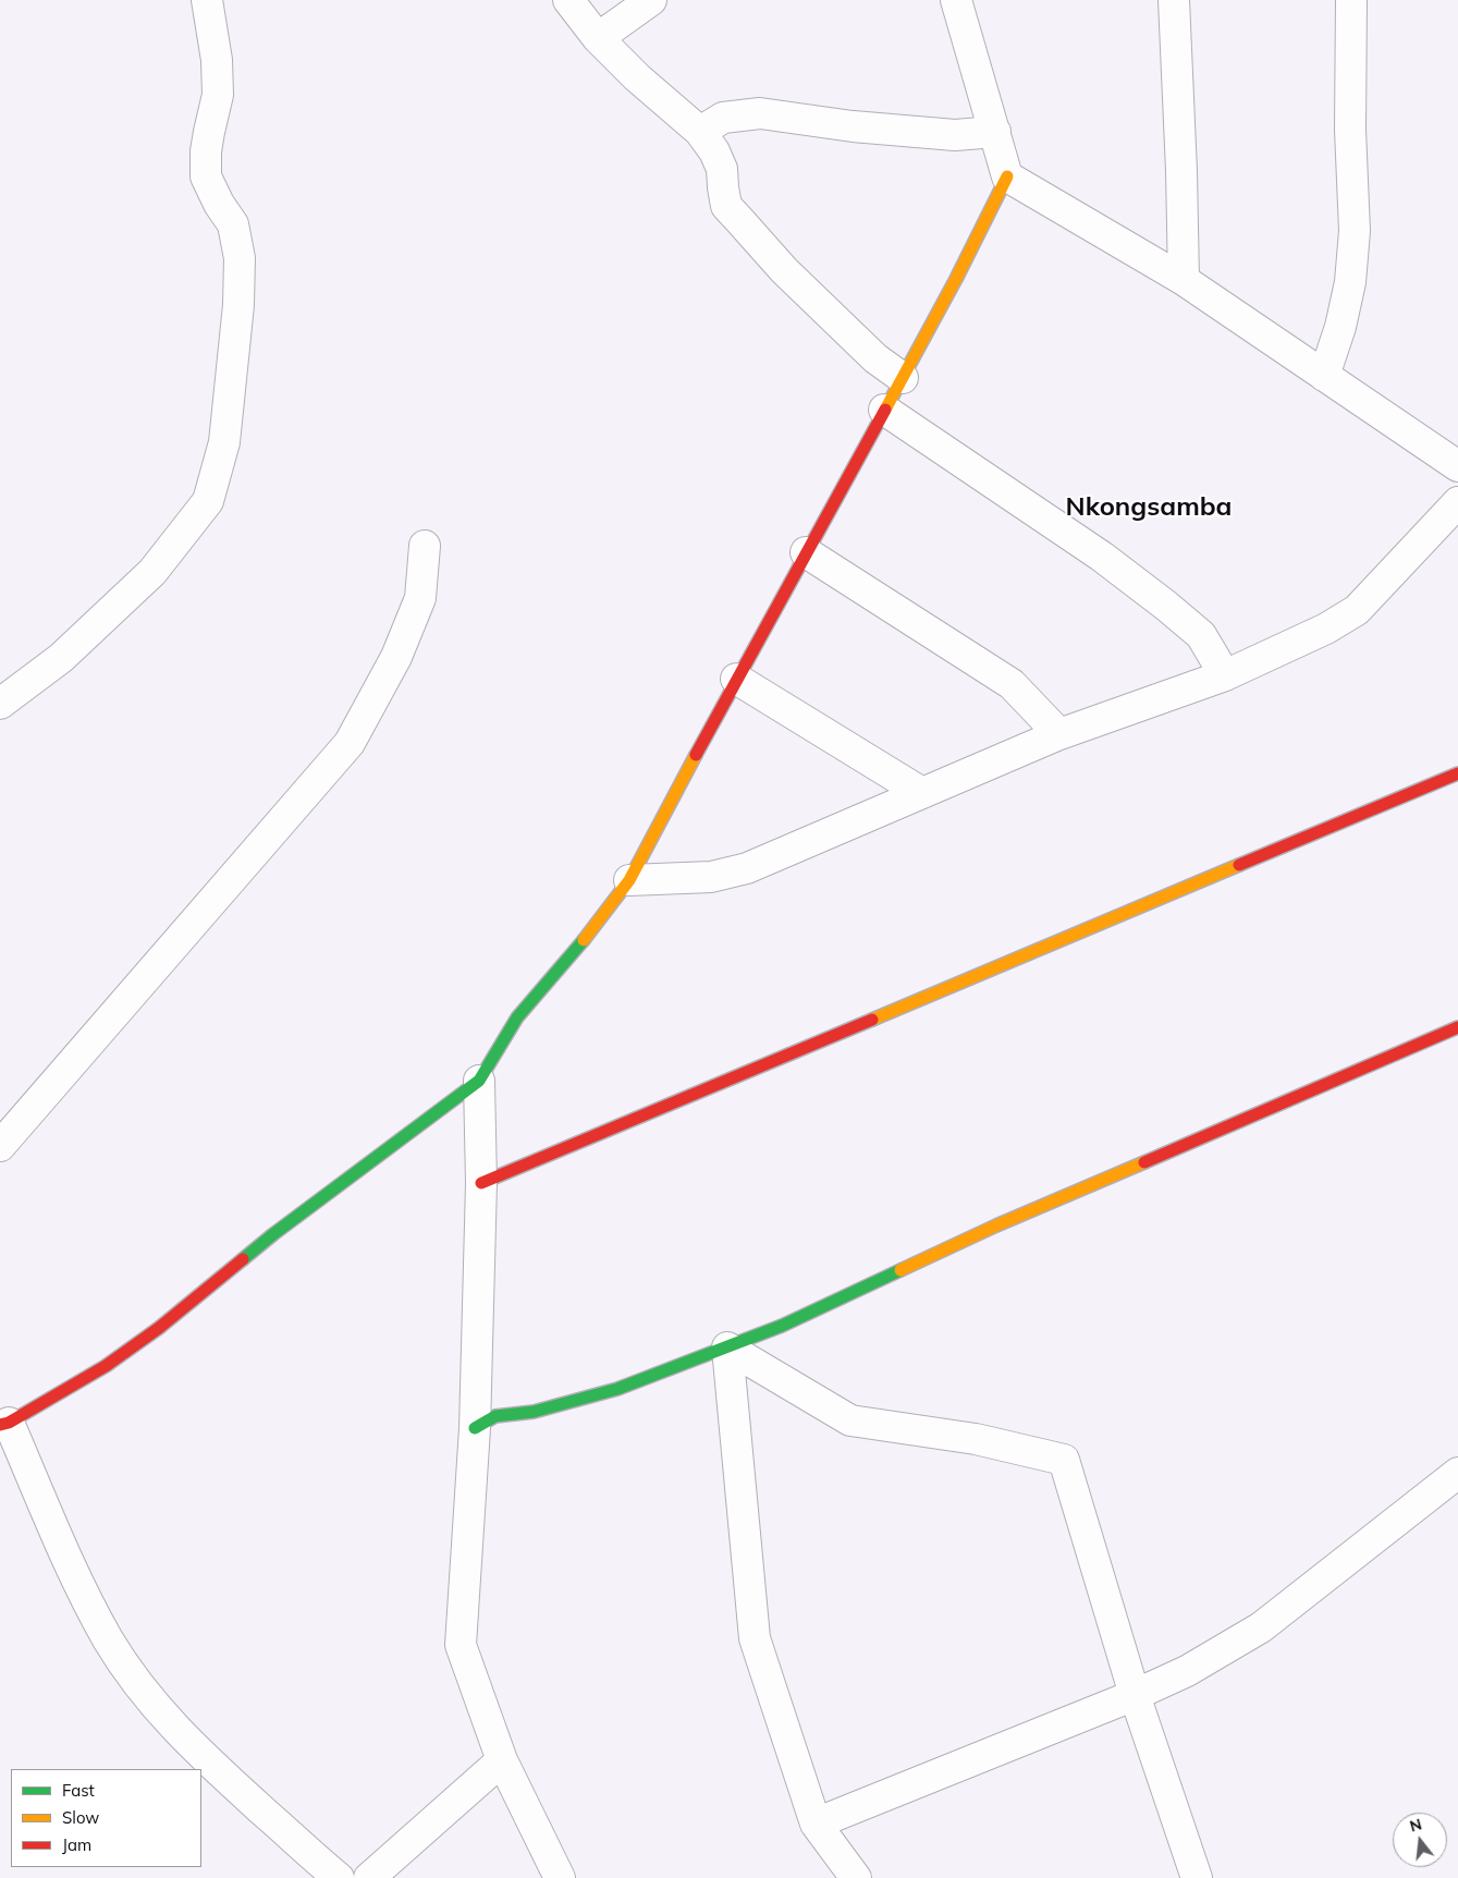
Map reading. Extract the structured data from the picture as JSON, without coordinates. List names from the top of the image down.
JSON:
{
  "districts": ["Nkongsamba"],
  "legend": ["Fast", "Slow", "Jam"],
  "north": "top"
}
